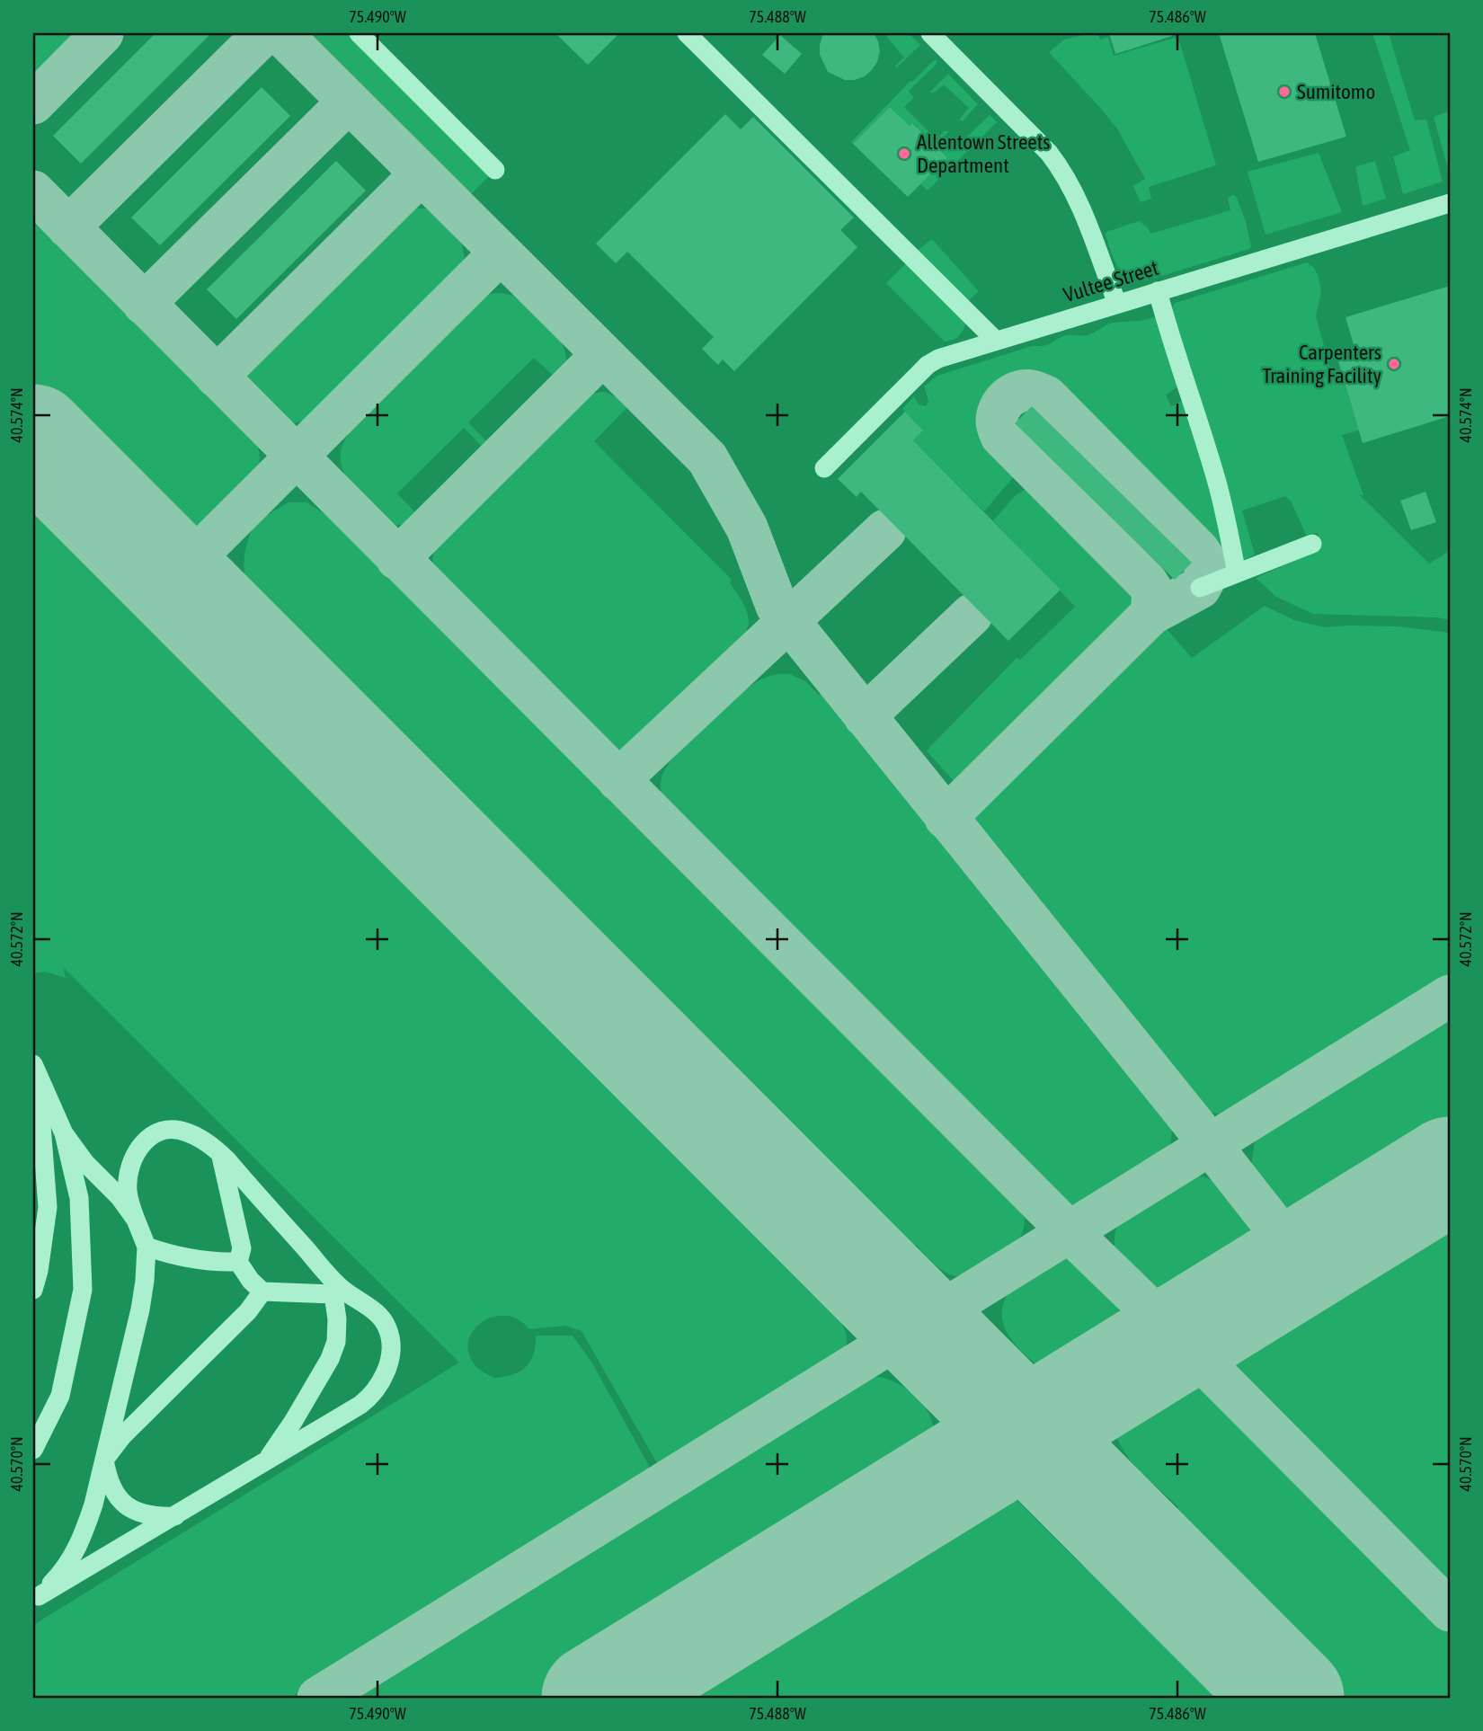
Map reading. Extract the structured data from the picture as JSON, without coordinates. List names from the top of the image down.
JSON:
{
  "streets": {
    "street": ["Vultee Street"]
  },
  "places": ["Sumitomo", "Allentown Streets Department", "Carpenters Training Facility"],
  "coordinates": [
    "75.490°W",
    "75.488°W",
    "75.486°W",
    "40.574°N",
    "40.572°N",
    "40.570°N"
  ]
}
